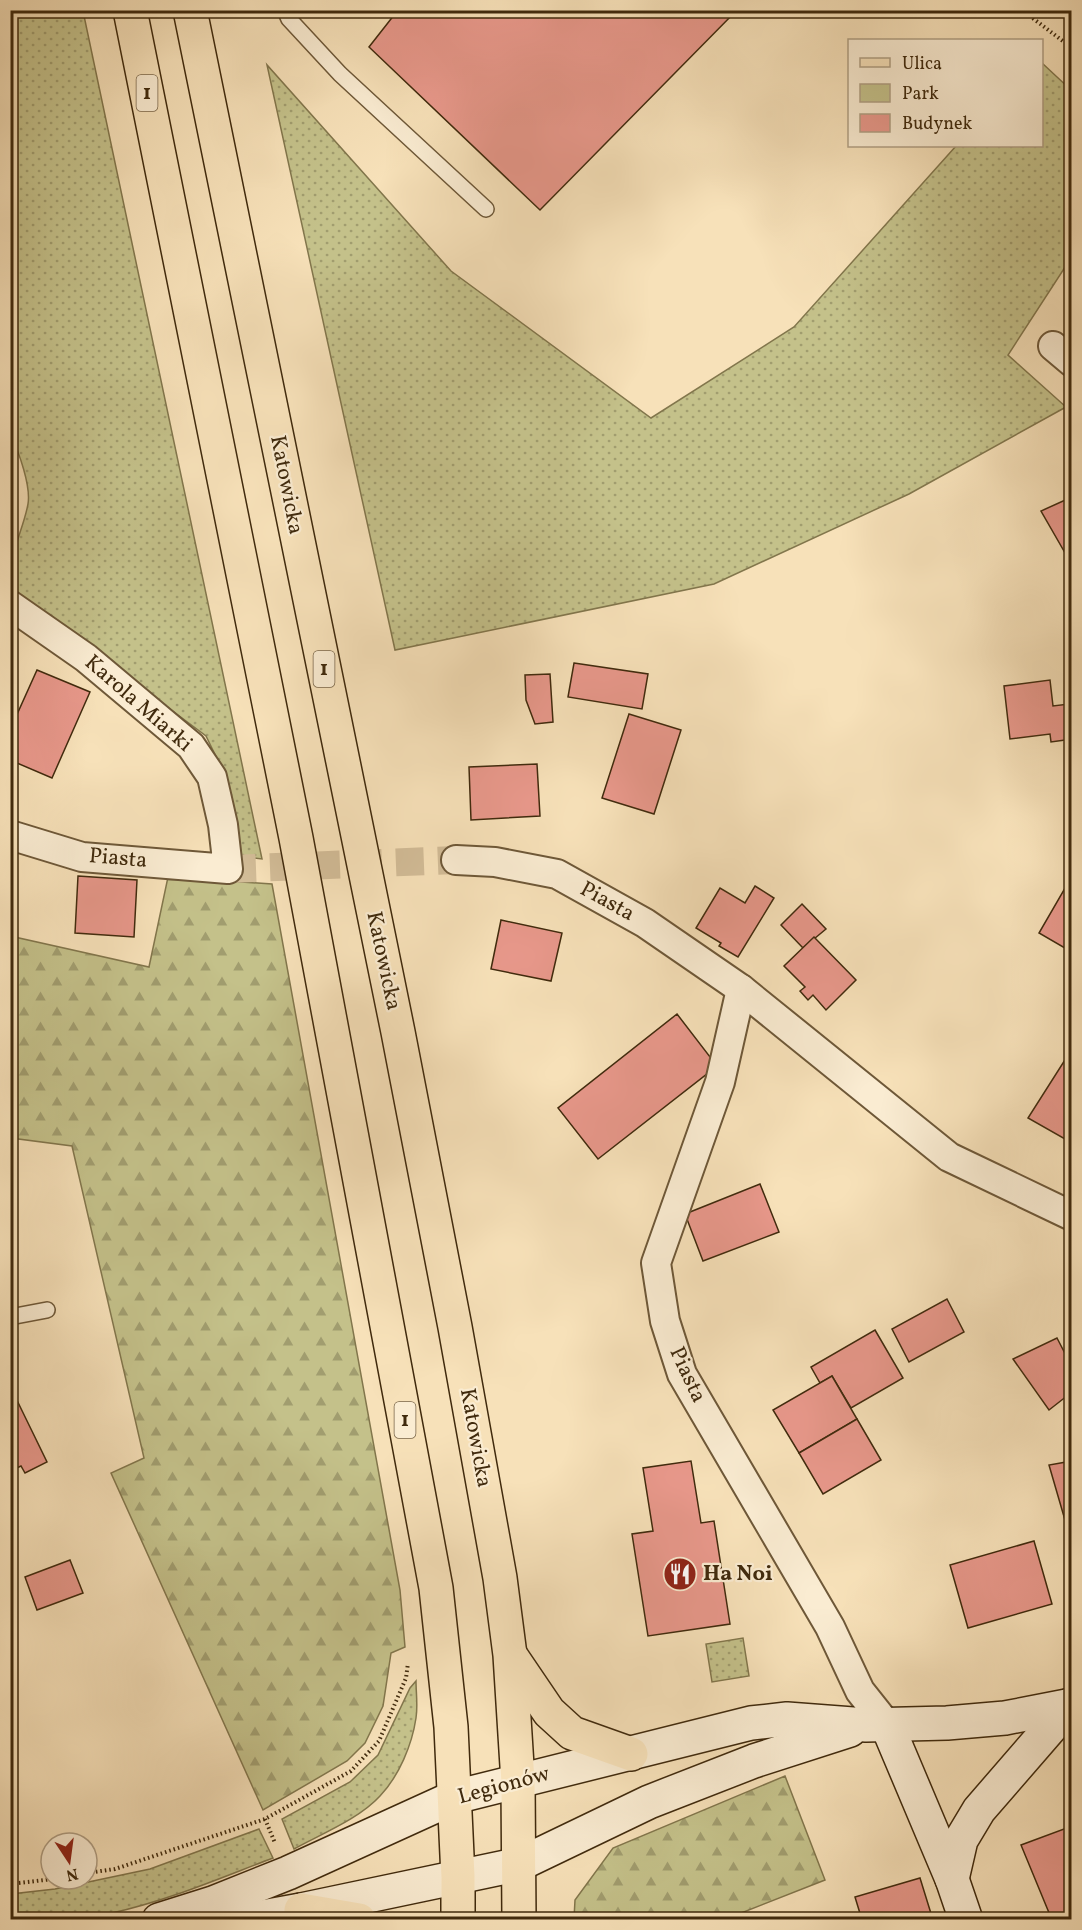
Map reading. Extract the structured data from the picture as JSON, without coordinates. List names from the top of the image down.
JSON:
{
  "streets": {
    "main road": ["1", "Katowicka"],
    "street": ["Karola Miarki", "Piasta", "Legionów"]
  },
  "crossings": [
    ["1", "Legionów"],
    ["Katowicka", "Legionów"],
    ["Karola Miarki", "Piasta"],
    ["Piasta", "Legionów"]
  ],
  "places": {
    "restaurant": ["Ha Noi"]
  },
  "legend": ["Ulica", "Park", "Budynek"],
  "north": "bottom"
}
